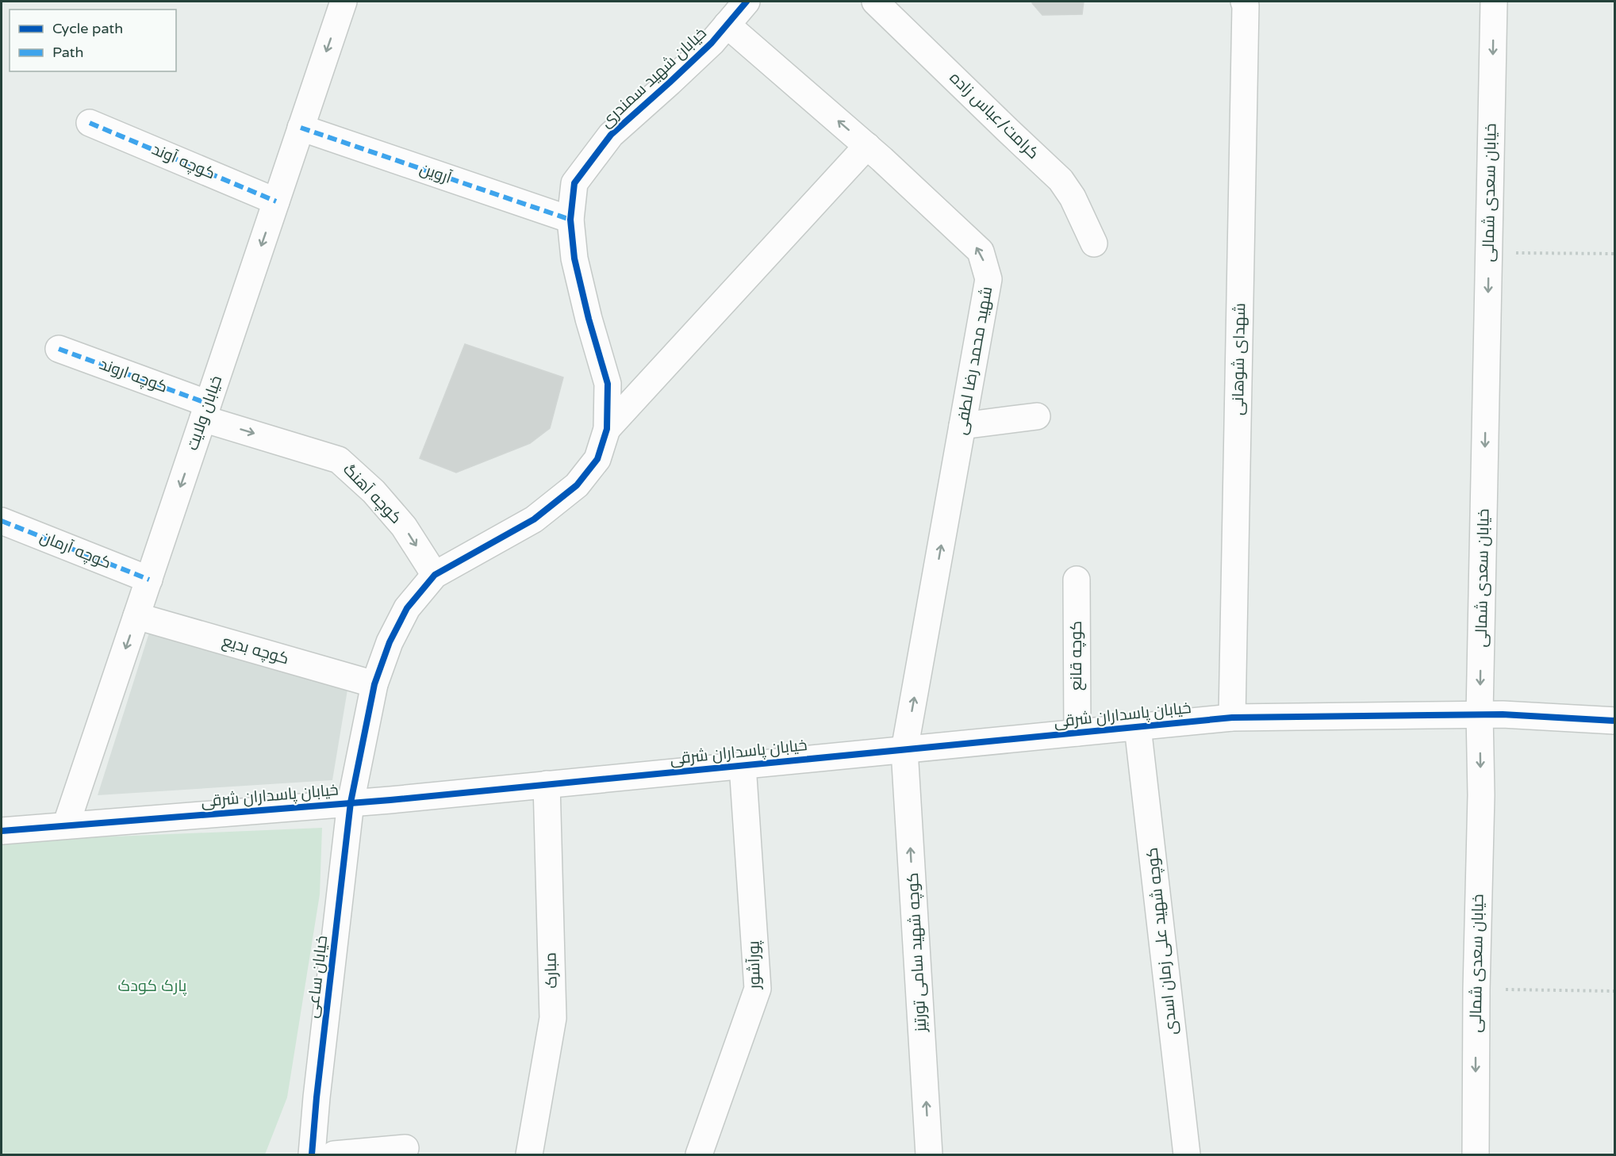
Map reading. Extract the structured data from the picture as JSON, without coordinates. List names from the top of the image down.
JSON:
{
  "streets": {
    "street": [
      "خیابان شهید سمندری",
      "کرامت/عباس زاده",
      "کوچه آوند",
      "آروین",
      "خیابان سعدی شمالی",
      "شهدای شوهانی",
      "شهید محمد رضا لطفی",
      "کوچه اروند",
      "خیابان ولایت",
      "کوچه آهنگ",
      "کوچه آرمان",
      "کوچه بدیع",
      "کوچه قانع",
      "خیابان پاسداران شرقی",
      "کوچه شهید علی زمان اسدی",
      "کوچه شهید سامی تورتیز",
      "پورآشور",
      "مبارک",
      "خیابان ساعی"
    ]
  },
  "crossings": [
    ["خیابان شهید سمندری", "آروین"],
    ["خیابان شهید سمندری", "شهید محمد رضا لطفی"],
    ["خیابان شهید سمندری", "کوچه آهنگ"],
    ["خیابان شهید سمندری", "کوچه بدیع"],
    ["خیابان شهید سمندری", "خیابان پاسداران شرقی"],
    ["خیابان شهید سمندری", "خیابان ساعی"],
    ["کوچه آوند", "خیابان ولایت"],
    ["آروین", "خیابان ولایت"],
    ["خیابان سعدی شمالی", "خیابان پاسداران شرقی"],
    ["شهدای شوهانی", "خیابان پاسداران شرقی"],
    ["شهید محمد رضا لطفی", "خیابان پاسداران شرقی"],
    ["شهید محمد رضا لطفی", "کوچه شهید سامی تورتیز"],
    ["کوچه اروند", "خیابان ولایت"],
    ["کوچه اروند", "کوچه آهنگ"],
    ["خیابان ولایت", "کوچه آهنگ"],
    ["خیابان ولایت", "کوچه آرمان"],
    ["خیابان ولایت", "کوچه بدیع"],
    ["خیابان ولایت", "خیابان پاسداران شرقی"],
    ["کوچه قانع", "خیابان پاسداران شرقی"],
    ["خیابان پاسداران شرقی", "کوچه شهید علی زمان اسدی"],
    ["خیابان پاسداران شرقی", "کوچه شهید سامی تورتیز"],
    ["خیابان پاسداران شرقی", "پورآشور"],
    ["خیابان پاسداران شرقی", "مبارک"],
    ["خیابان پاسداران شرقی", "خیابان ساعی"]
  ],
  "one_way": [
    "خیابان سعدی شمالی",
    "شهید محمد رضا لطفی",
    "خیابان ولایت",
    "کوچه آهنگ",
    "کوچه شهید سامی تورتیز"
  ],
  "parks": ["پارک کودک"],
  "legend": ["Cycle path", "Path"]
}
